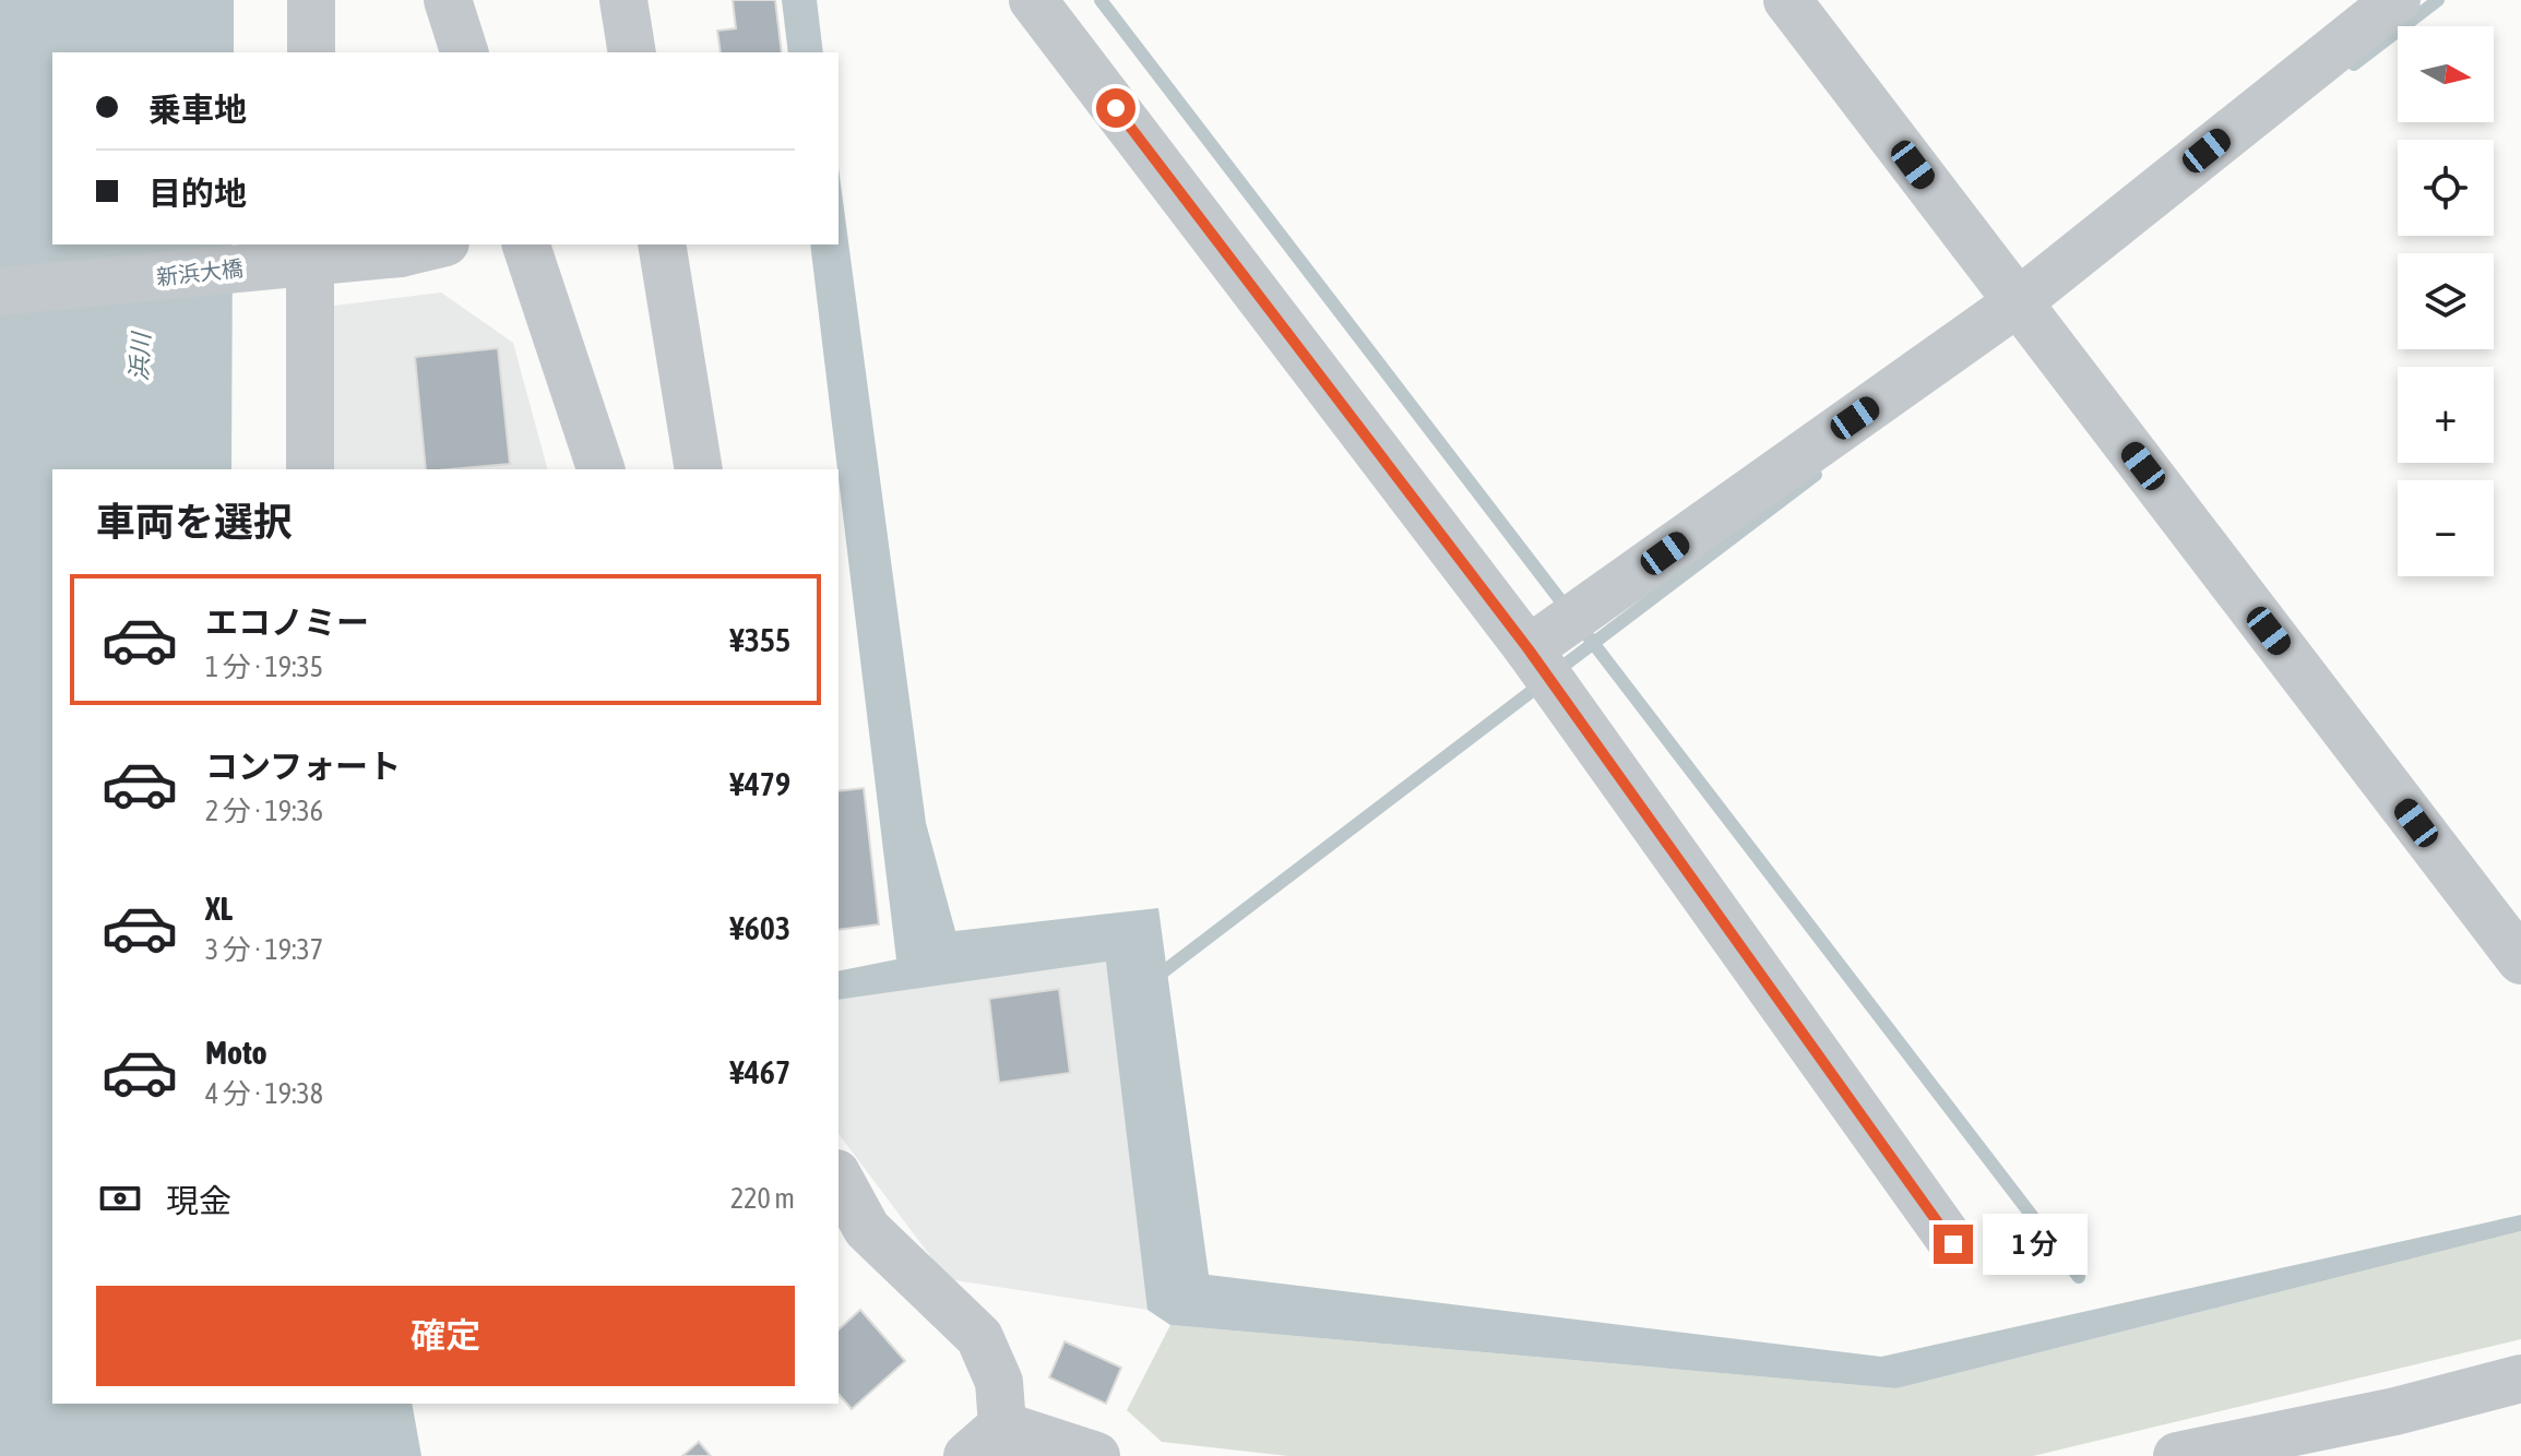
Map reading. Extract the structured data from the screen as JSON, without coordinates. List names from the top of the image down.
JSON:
{
  "streets": {
    "street": ["新浜大橋"]
  },
  "water": ["浜川"],
  "north": "right",
  "page": {
    "map_buttons": ["+", "−"],
    "banner": ["乗車地", "目的地"],
    "heading": "車両を選択",
    "list": [
      {
        "name": "エコノミー",
        "note": "1 分 · 19:35",
        "value": "¥355"
      },
      {
        "name": "コンフォート",
        "note": "2 分 · 19:36",
        "value": "¥479"
      },
      {
        "name": "XL",
        "note": "3 分 · 19:37",
        "value": "¥603"
      },
      {
        "name": "Moto",
        "note": "4 分 · 19:38",
        "value": "¥467"
      }
    ],
    "pay": ["現金", "220 m"],
    "bubble": "1 分",
    "buttons": "確定"
  }
}
